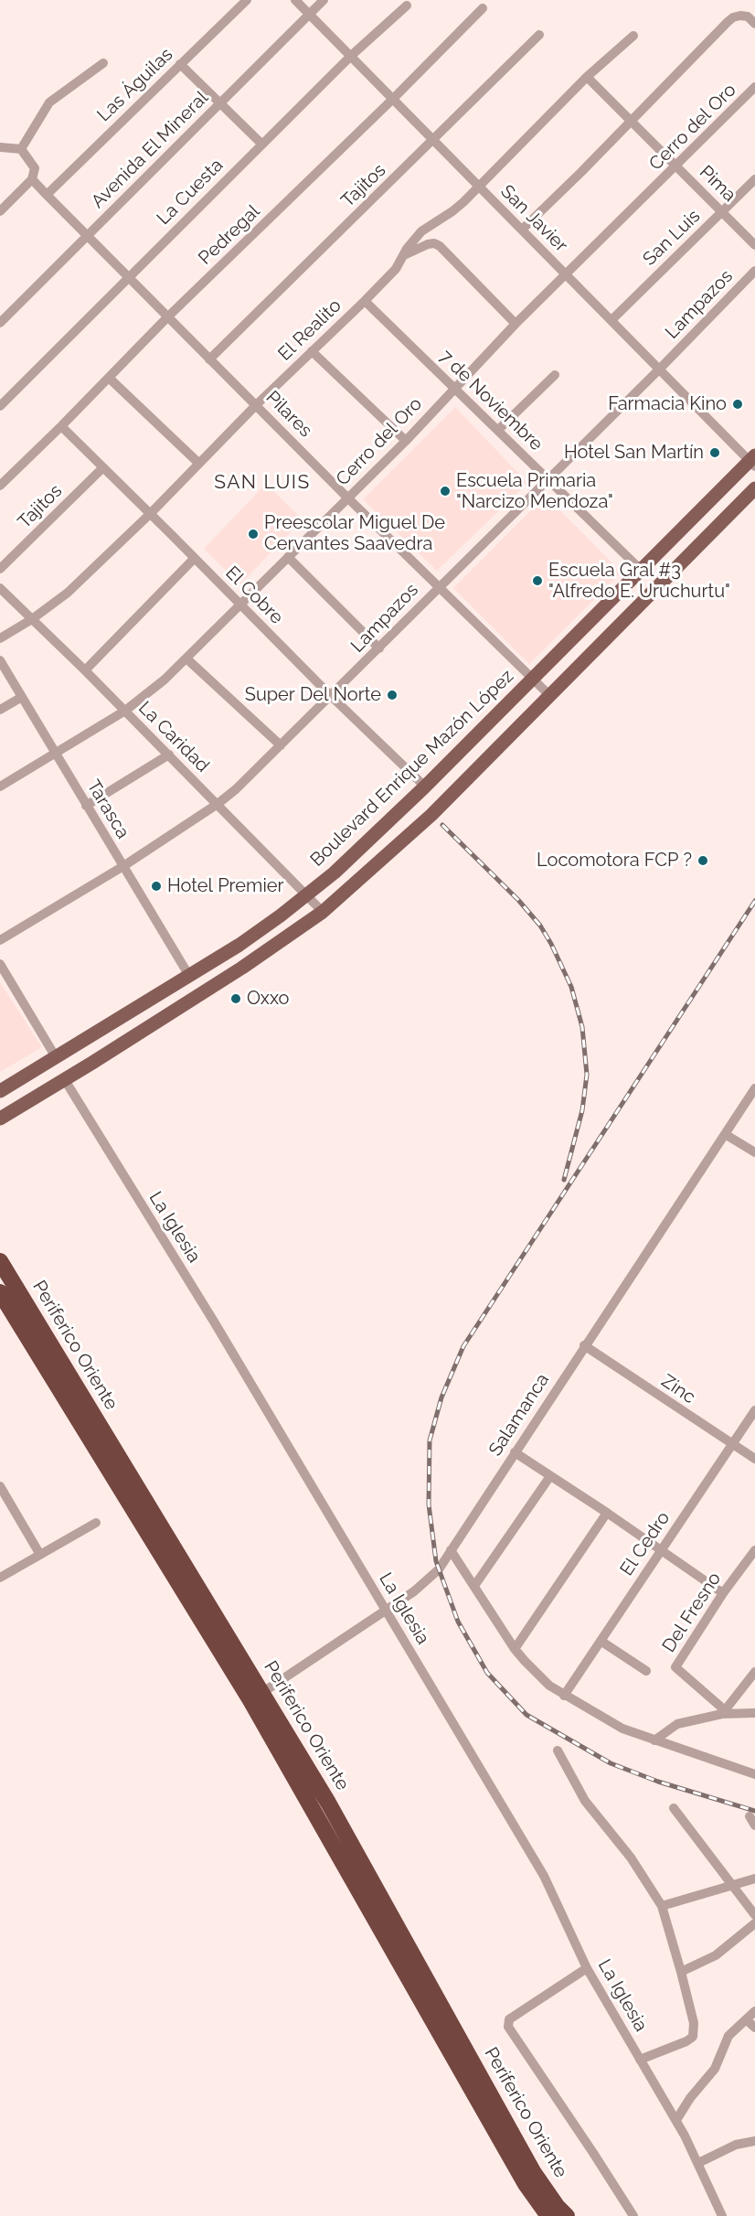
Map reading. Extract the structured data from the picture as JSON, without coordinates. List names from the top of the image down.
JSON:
{
  "streets": {
    "highway": ["Periferico Oriente"],
    "main road": ["Boulevard Enrique Mazón López"],
    "street": [
      "Las Águilas",
      "Cerro del Oro",
      "Avenida El Mineral",
      "Pima",
      "Tajitos",
      "La Cuesta",
      "San Javier",
      "Pedregal",
      "San Luis",
      "Lampazos",
      "El Realito",
      "7 de Noviembre",
      "Pilares",
      "El Cobre",
      "La Caridad",
      "Tarasca",
      "La Iglesia",
      "Zinc",
      "Salamanca",
      "El Cedro",
      "Del Fresno"
    ]
  },
  "crossings": [
    ["Las Águilas", "Pilares"],
    ["Cerro del Oro", "Pima"],
    ["Cerro del Oro", "San Javier"],
    ["Cerro del Oro", "7 de Noviembre"],
    ["Cerro del Oro", "Pilares"],
    ["Cerro del Oro", "El Cobre"],
    ["Cerro del Oro", "La Caridad"],
    ["Cerro del Oro", "Tarasca"],
    ["Avenida El Mineral", "San Javier"],
    ["Avenida El Mineral", "Pilares"],
    ["Pima", "San Luis"],
    ["Pima", "El Realito"],
    ["Tajitos", "San Javier"],
    ["Tajitos", "Pilares"],
    ["Tajitos", "El Cobre"],
    ["La Cuesta", "San Javier"],
    ["La Cuesta", "Pilares"],
    ["San Javier", "Pedregal"],
    ["San Javier", "San Luis"],
    ["San Javier", "Lampazos"],
    ["San Javier", "El Realito"],
    ["San Javier", "Boulevard Enrique Mazón López"],
    ["Pedregal", "Pilares"],
    ["Pedregal", "El Cobre"],
    ["Lampazos", "7 de Noviembre"],
    ["Lampazos", "Pilares"],
    ["Lampazos", "El Cobre"],
    ["Lampazos", "La Caridad"],
    ["Lampazos", "Tarasca"],
    ["El Realito", "7 de Noviembre"],
    ["El Realito", "Pilares"],
    ["El Realito", "El Cobre"],
    ["El Realito", "La Caridad"],
    ["7 de Noviembre", "Boulevard Enrique Mazón López"],
    ["Pilares", "Boulevard Enrique Mazón López"],
    ["El Cobre", "Boulevard Enrique Mazón López"],
    ["La Caridad", "Boulevard Enrique Mazón López"],
    ["Boulevard Enrique Mazón López", "Tarasca"],
    ["La Iglesia", "Salamanca"],
    ["Periferico Oriente", "Salamanca"],
    ["Zinc", "Salamanca"],
    ["Zinc", "El Cedro"]
  ],
  "districts": ["SAN LUIS"],
  "places": [
    "Farmacia Kino",
    "Hotel San Martín",
    "Escuela Primaria \"Narcizo Mendoza\"",
    "Preescolar Miguel De Cervantes Saavedra",
    "Escuela Gral #3 \"Alfredo E. Uruchurtu\"",
    "Super Del Norte",
    "Locomotora FCP ?",
    "Hotel Premier",
    "Oxxo"
  ]
}
